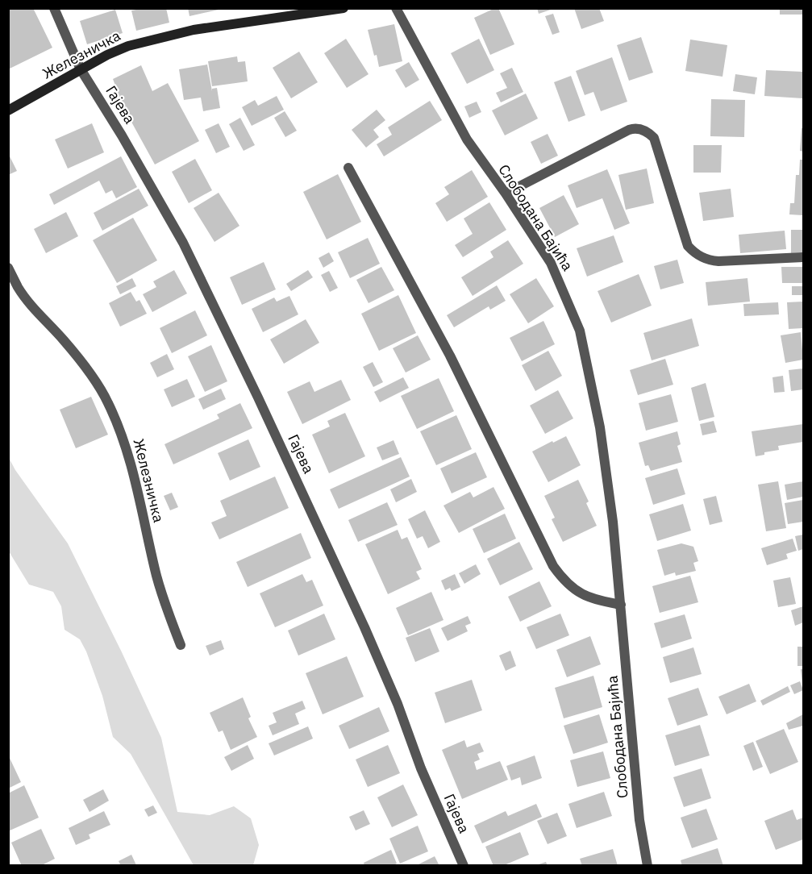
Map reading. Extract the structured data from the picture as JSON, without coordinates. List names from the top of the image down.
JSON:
{
  "streets": {
    "street": ["Железничка", "Гајева", "Слободана Бајића"]
  },
  "crossings": [
    ["Железничка", "Гајева"]
  ]
}
